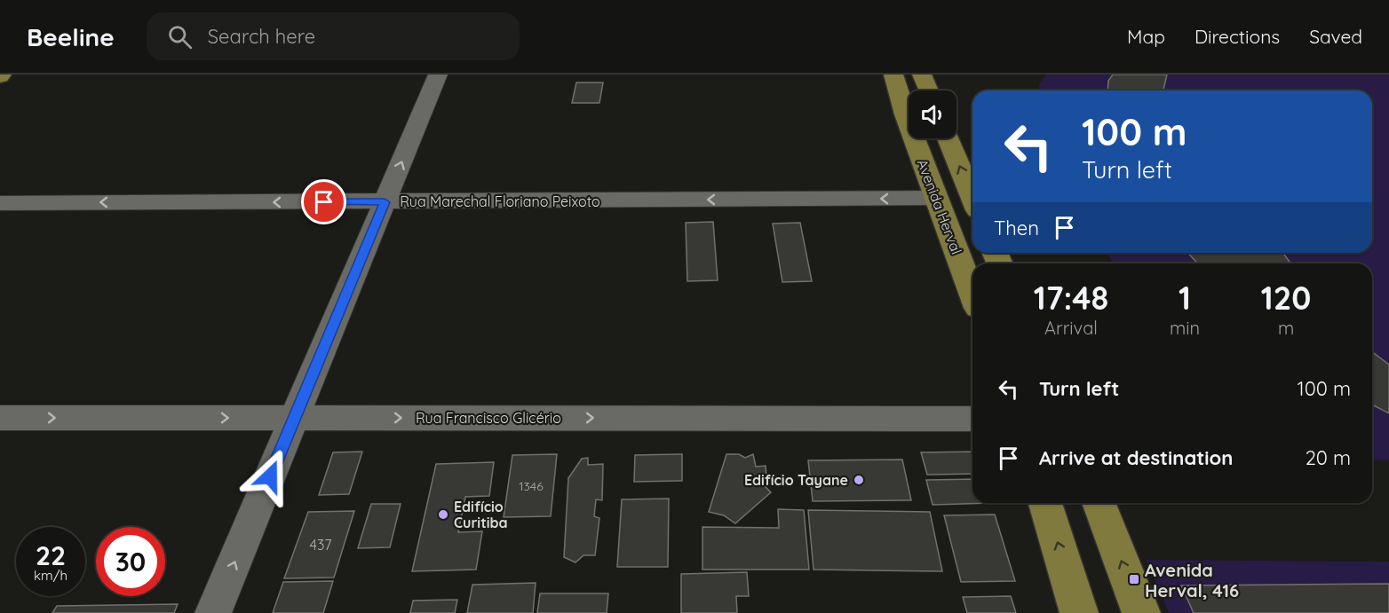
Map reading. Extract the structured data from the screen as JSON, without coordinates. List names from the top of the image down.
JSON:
{
  "streets": {
    "main road": ["Avenida Herval"],
    "street": ["Rua Marechal Floriano Peixoto", "Rua Francisco Glicério"]
  },
  "crossings": [
    ["Rua Marechal Floriano Peixoto", "Avenida Herval"]
  ],
  "one_way": ["Rua Marechal Floriano Peixoto", "Rua Francisco Glicério"],
  "places": {
    "other": ["Edifício Tayane", "Edifício Curitiba"],
    "transit": ["Avenida Herval, 416"]
  },
  "house_numbers": ["1346", "437"],
  "page": {
    "header": "Beeline",
    "search": "Search here",
    "nav": ["Map", "Directions", "Saved"],
    "turn": ["100 m", "Turn left"],
    "then": "Then",
    "eta": [
      "17:48",
      "Arrival",
      "1",
      "min",
      "120",
      "m"
    ],
    "list": [
      {
        "name": "Turn left",
        "value": "100 m"
      },
      {
        "name": "Arrive at destination",
        "value": "20 m"
      }
    ],
    "speed": "22 km/h",
    "limit": "30"
  }
}
